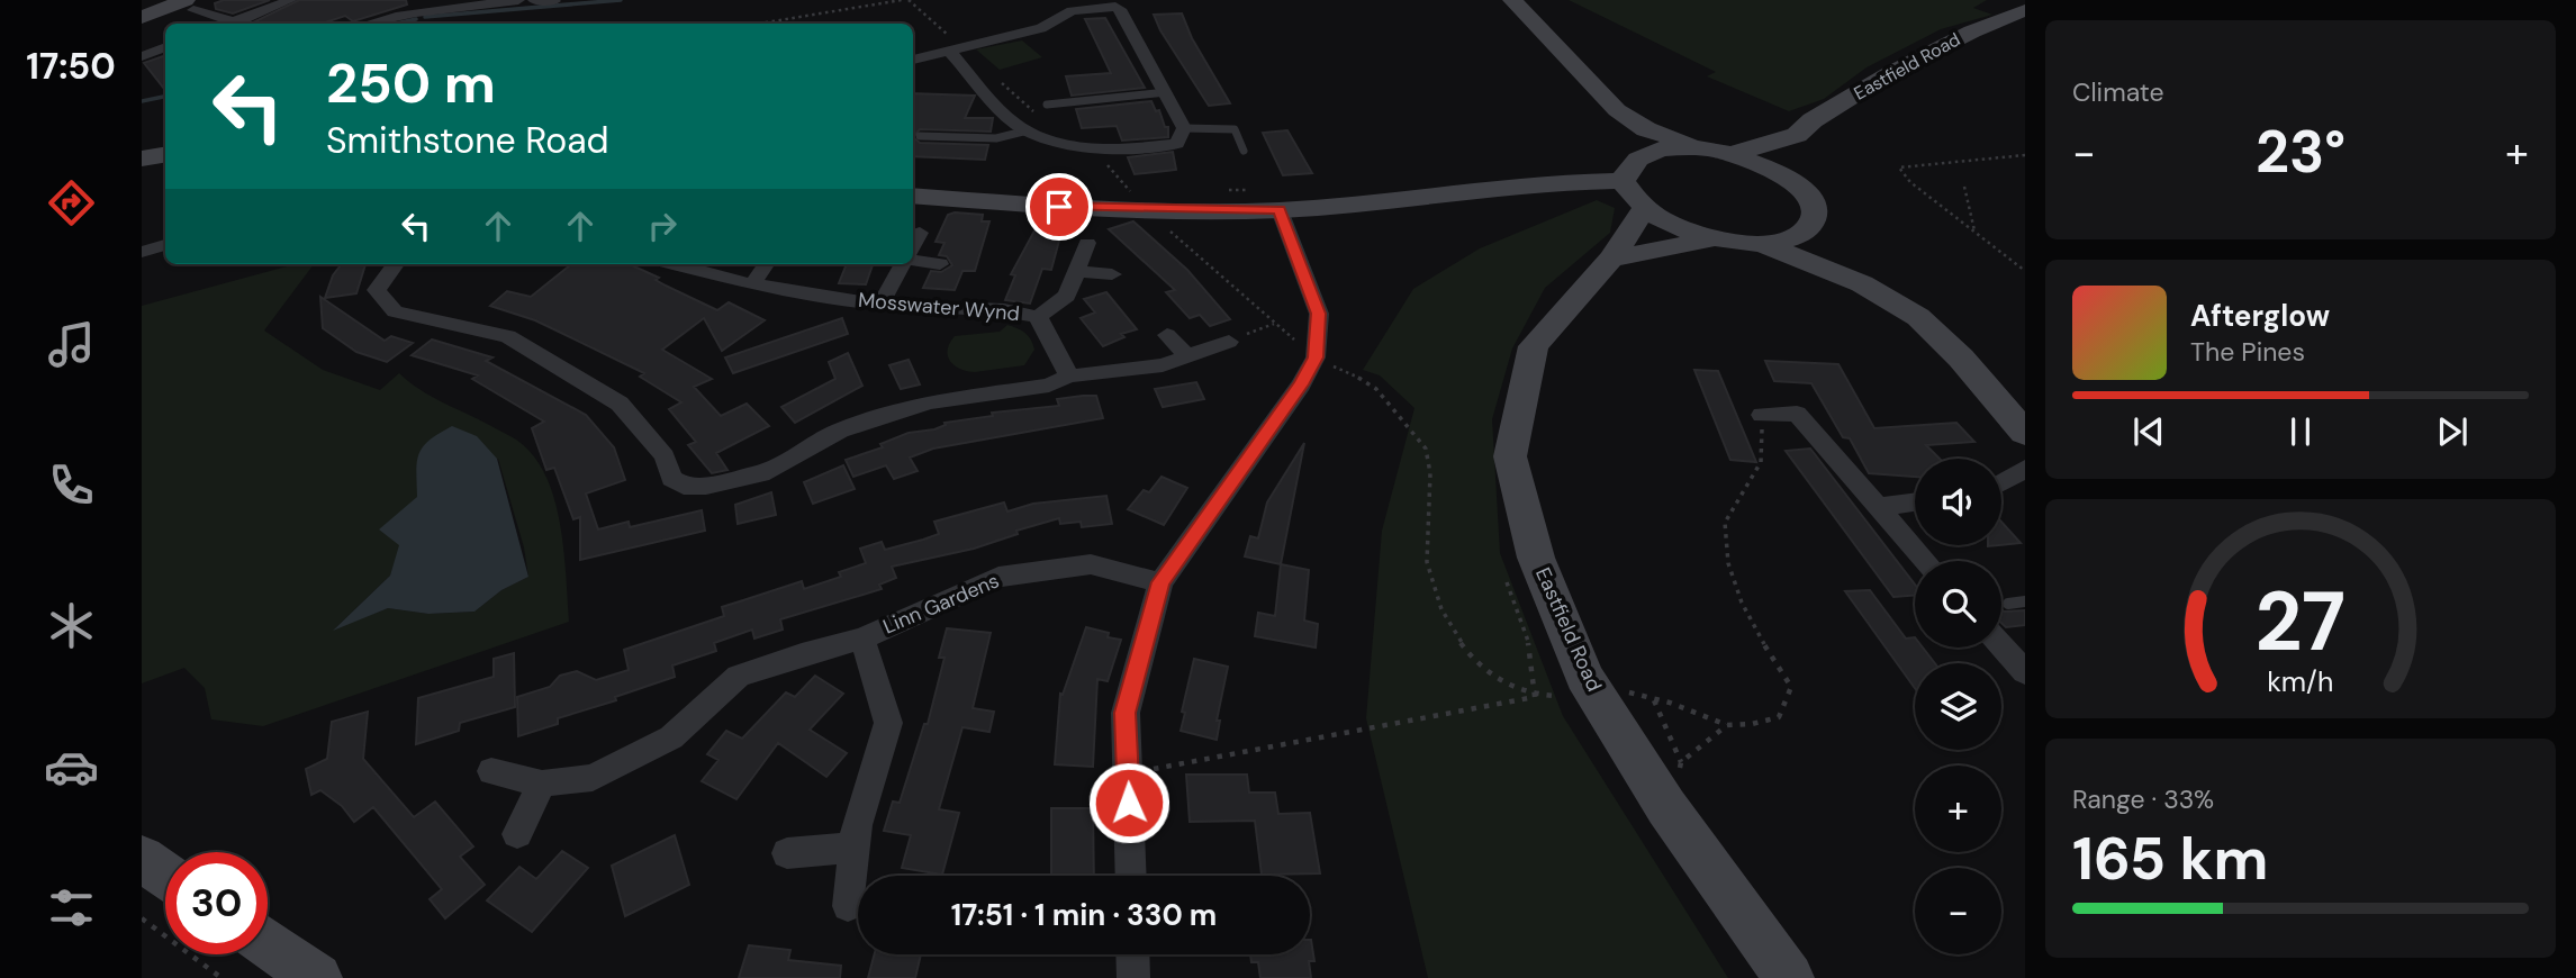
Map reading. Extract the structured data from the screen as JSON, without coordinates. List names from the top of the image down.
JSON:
{
  "streets": {
    "street": ["Eastfield Road", "Mosswater Wynd", "Linn Gardens"]
  },
  "page": {
    "tabs": "17:50",
    "tile": [
      "Climate",
      ["Range · 33%", "165 km"]
    ],
    "turn": ["250 m", "Smithstone Road"],
    "heat": ["−", "23°", "+"],
    "song": ["Afterglow", "The Pines"],
    "map_buttons": ["+", "−"],
    "limit": "30",
    "trip": "17:51 · 1 min · 330 m",
    "gauge": ["27", "km/h"]
  }
}
